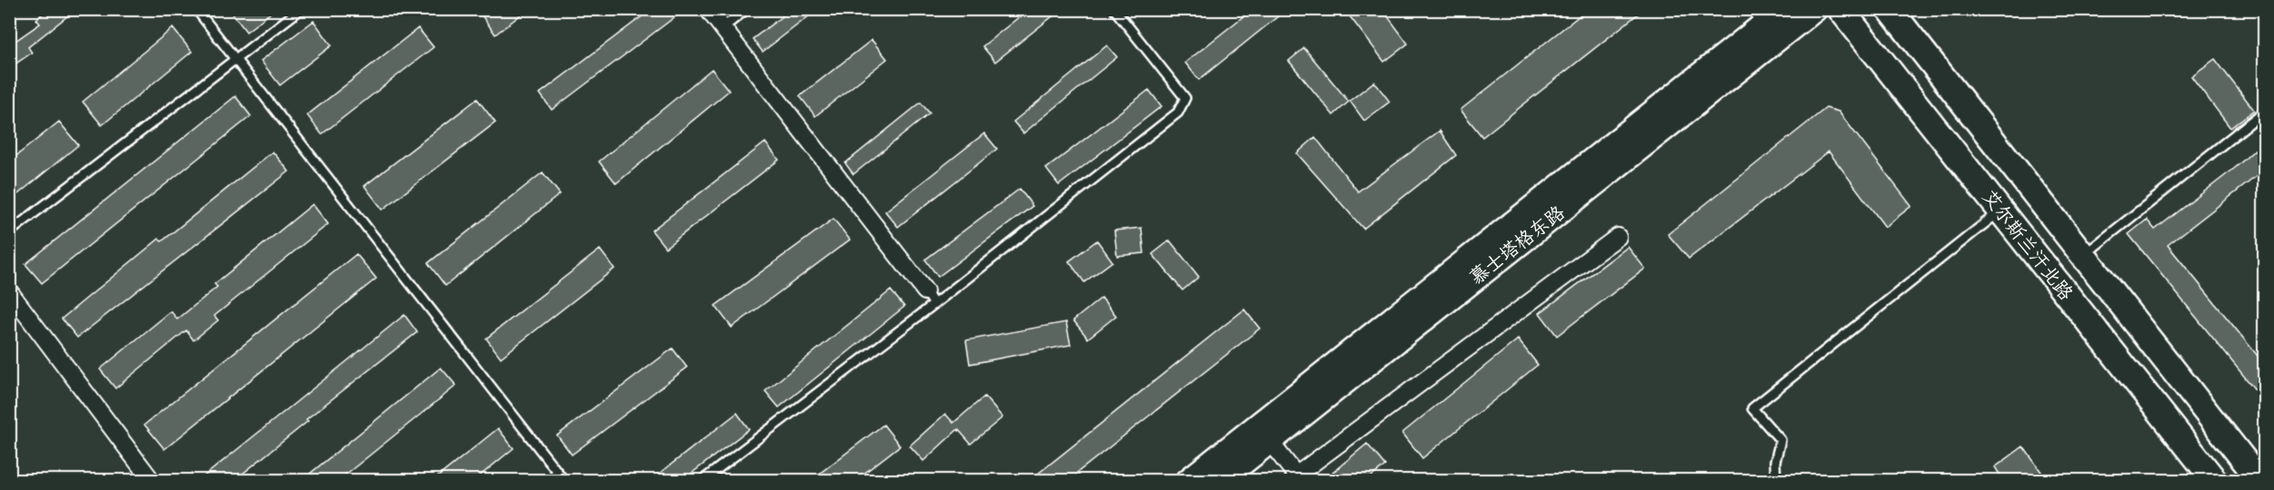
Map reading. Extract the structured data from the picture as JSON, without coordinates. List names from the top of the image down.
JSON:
{
  "streets": {
    "main road": ["慕士塔格东路", "艾尔斯兰汗北路"]
  }
}
